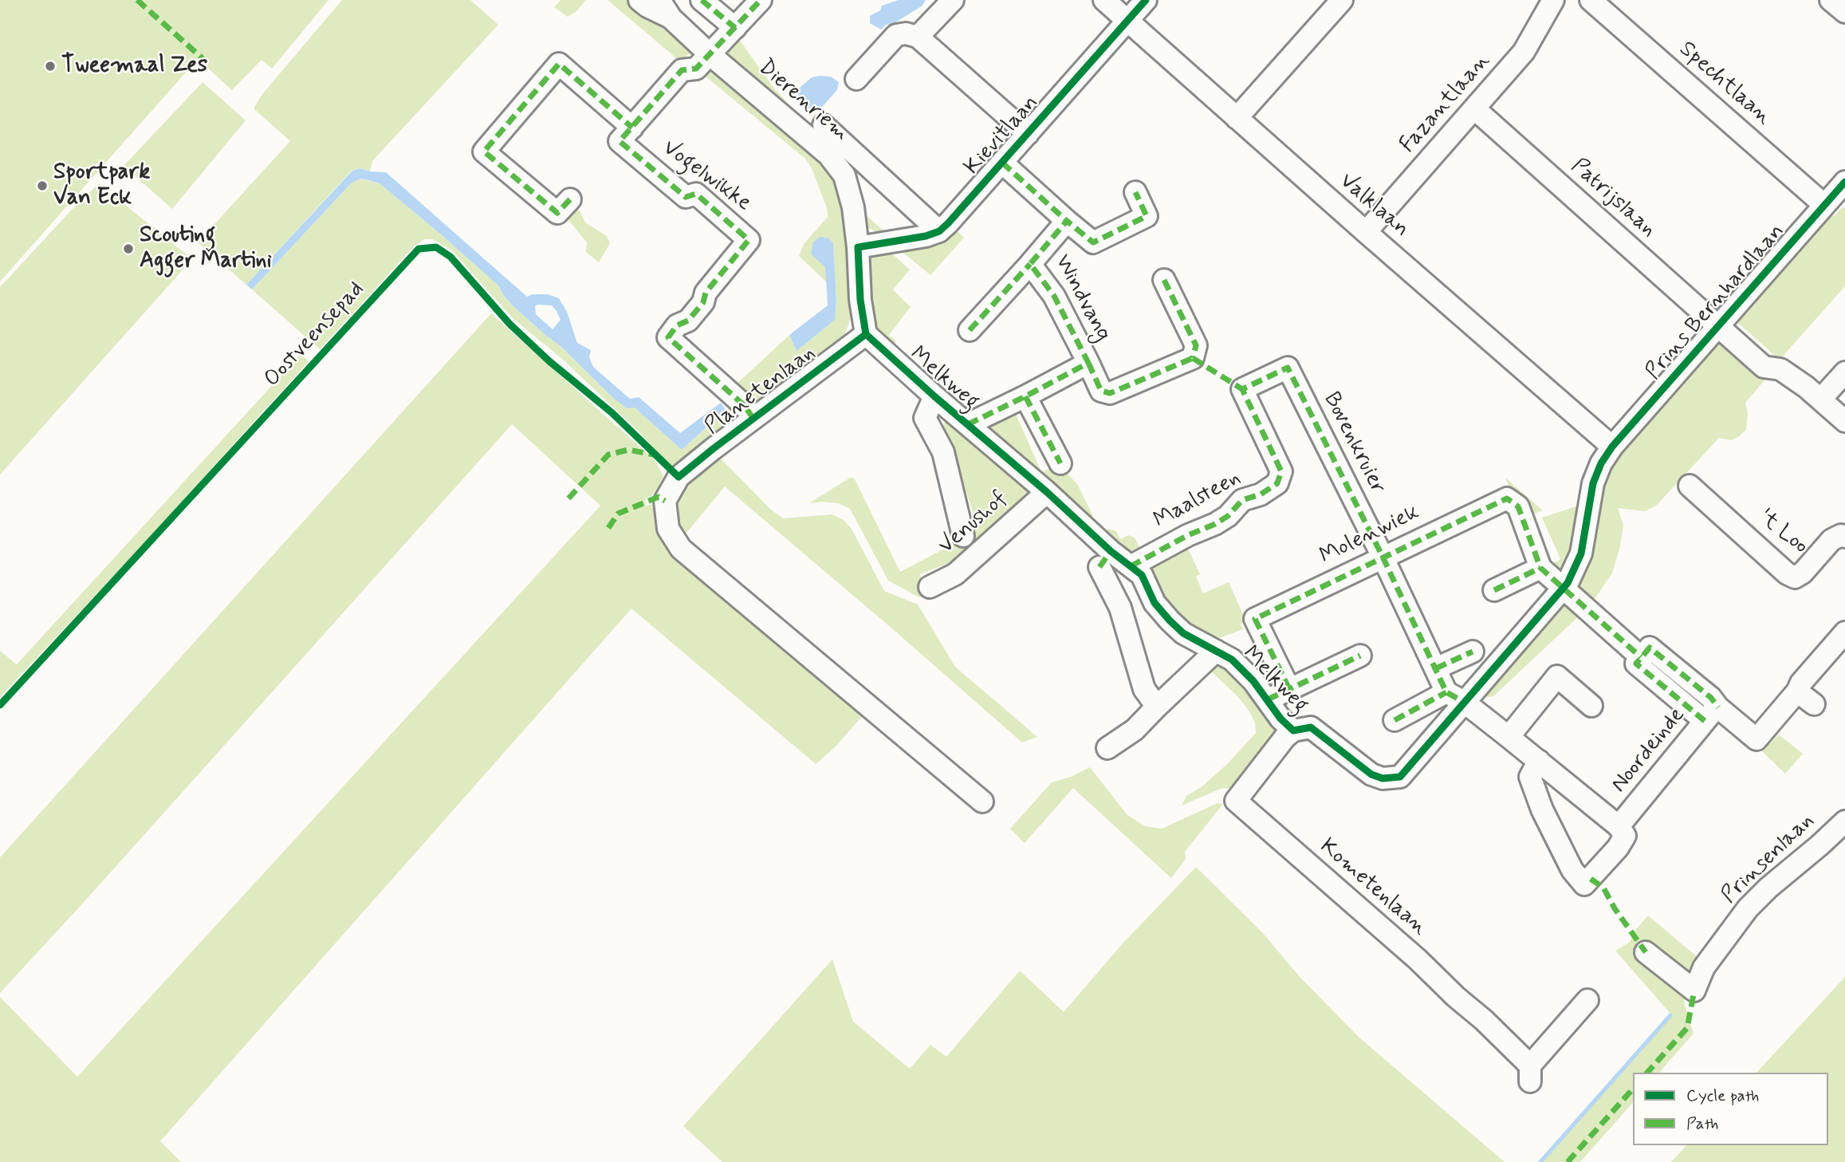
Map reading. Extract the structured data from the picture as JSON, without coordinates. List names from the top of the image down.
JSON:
{
  "streets": {
    "street": [
      "Spechtlaan",
      "Dierenriem",
      "Fazantlaan",
      "Kievitlaan",
      "Vogelwikke",
      "Patrijslaan",
      "Valklaan",
      "Windvang",
      "Prins Bernhardlaan",
      "Melkweg",
      "Planetenlaan",
      "Bovenkruier",
      "Maalsteen",
      "Venushof",
      "'t Loo",
      "Molenwiek",
      "Noordeinde",
      "Prinsenlaan",
      "Kometenlaan"
    ],
    "cycle path": ["Oostveensepad"]
  },
  "crossings": [
    ["Spechtlaan", "Prins Bernhardlaan"],
    ["Dierenriem", "Vogelwikke"],
    ["Dierenriem", "Melkweg"],
    ["Dierenriem", "Planetenlaan"],
    ["Fazantlaan", "Patrijslaan"],
    ["Fazantlaan", "Valklaan"],
    ["Kievitlaan", "Valklaan"],
    ["Vogelwikke", "Planetenlaan"],
    ["Patrijslaan", "Prins Bernhardlaan"],
    ["Valklaan", "Prins Bernhardlaan"],
    ["Valklaan", "Melkweg"],
    ["Windvang", "Melkweg"],
    ["Prins Bernhardlaan", "Melkweg"],
    ["Melkweg", "Planetenlaan"],
    ["Melkweg", "Bovenkruier"],
    ["Melkweg", "Maalsteen"],
    ["Melkweg", "Venushof"],
    ["Melkweg", "Molenwiek"],
    ["Melkweg", "Kometenlaan"],
    ["Bovenkruier", "Maalsteen"],
    ["Bovenkruier", "Molenwiek"],
    ["Molenwiek", "Noordeinde"]
  ],
  "places": ["Tweemaal Zes", "Sportpark Van Eck", "Scouting Agger Martini"],
  "legend": ["Cycle path", "Path"]
}
